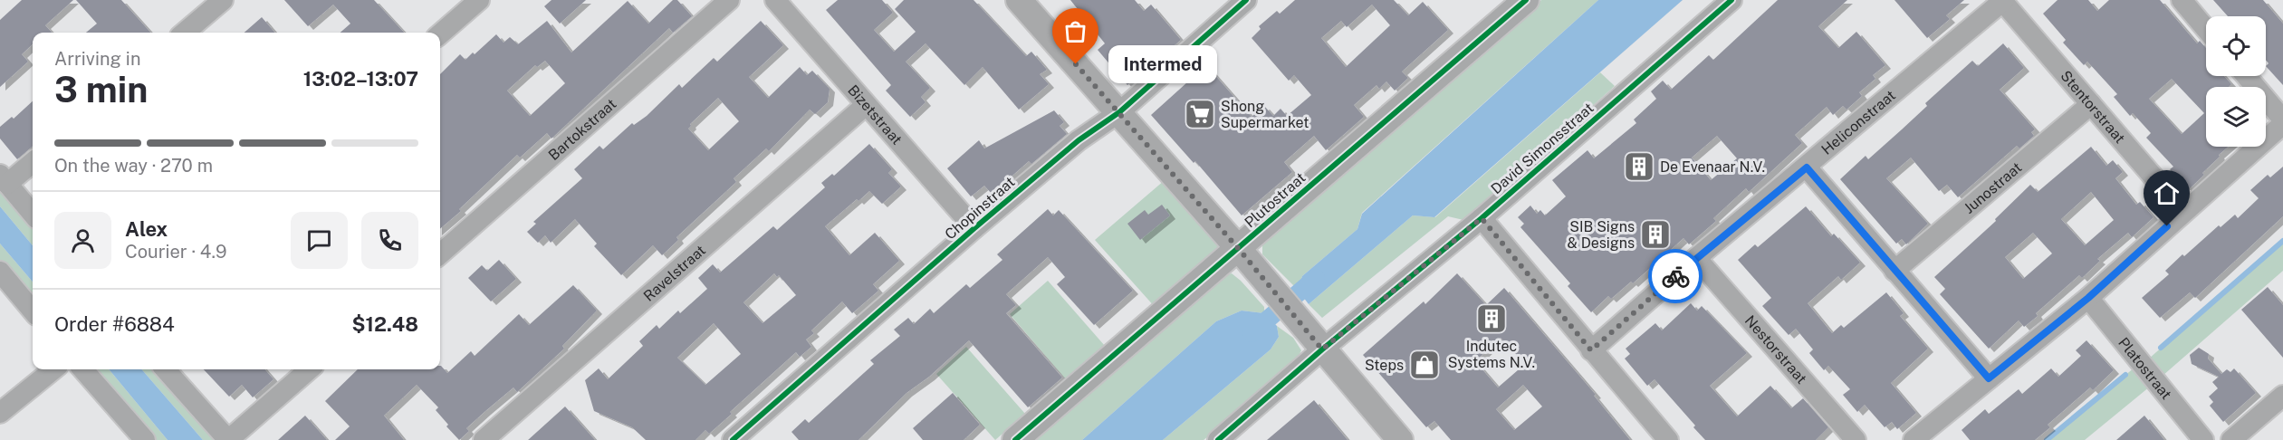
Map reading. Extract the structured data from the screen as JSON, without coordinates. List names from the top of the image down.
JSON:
{
  "streets": {
    "street": [
      "Stentorstraat",
      "Bizetstraat",
      "Heliconstraat",
      "Bartokstraat",
      "David Simonsstraat",
      "Junostraat",
      "Plutostraat",
      "Chopinstraat",
      "Ravelstraat",
      "Nestorstraat",
      "Platostraat"
    ]
  },
  "crossings": [
    ["Stentorstraat", "Heliconstraat"],
    ["Stentorstraat", "Junostraat"],
    ["Bizetstraat", "Chopinstraat"],
    ["Bizetstraat", "Ravelstraat"],
    ["Heliconstraat", "Nestorstraat"]
  ],
  "places": {
    "other": ["Intermed"],
    "supermarket": ["Shong Supermarket"],
    "building": ["De Evenaar N.V.", "SIB Signs & Designs", "Indutec Systems N.V."],
    "shop": ["Steps"]
  },
  "page": {
    "heading": ["3 min", "Arriving in", "13:02–13:07"],
    "panel": [
      "Alex",
      "Courier · 4.9",
      "Order #6884",
      "$12.48"
    ],
    "bubble": "Intermed",
    "bar": "On the way · 270 m"
  }
}
